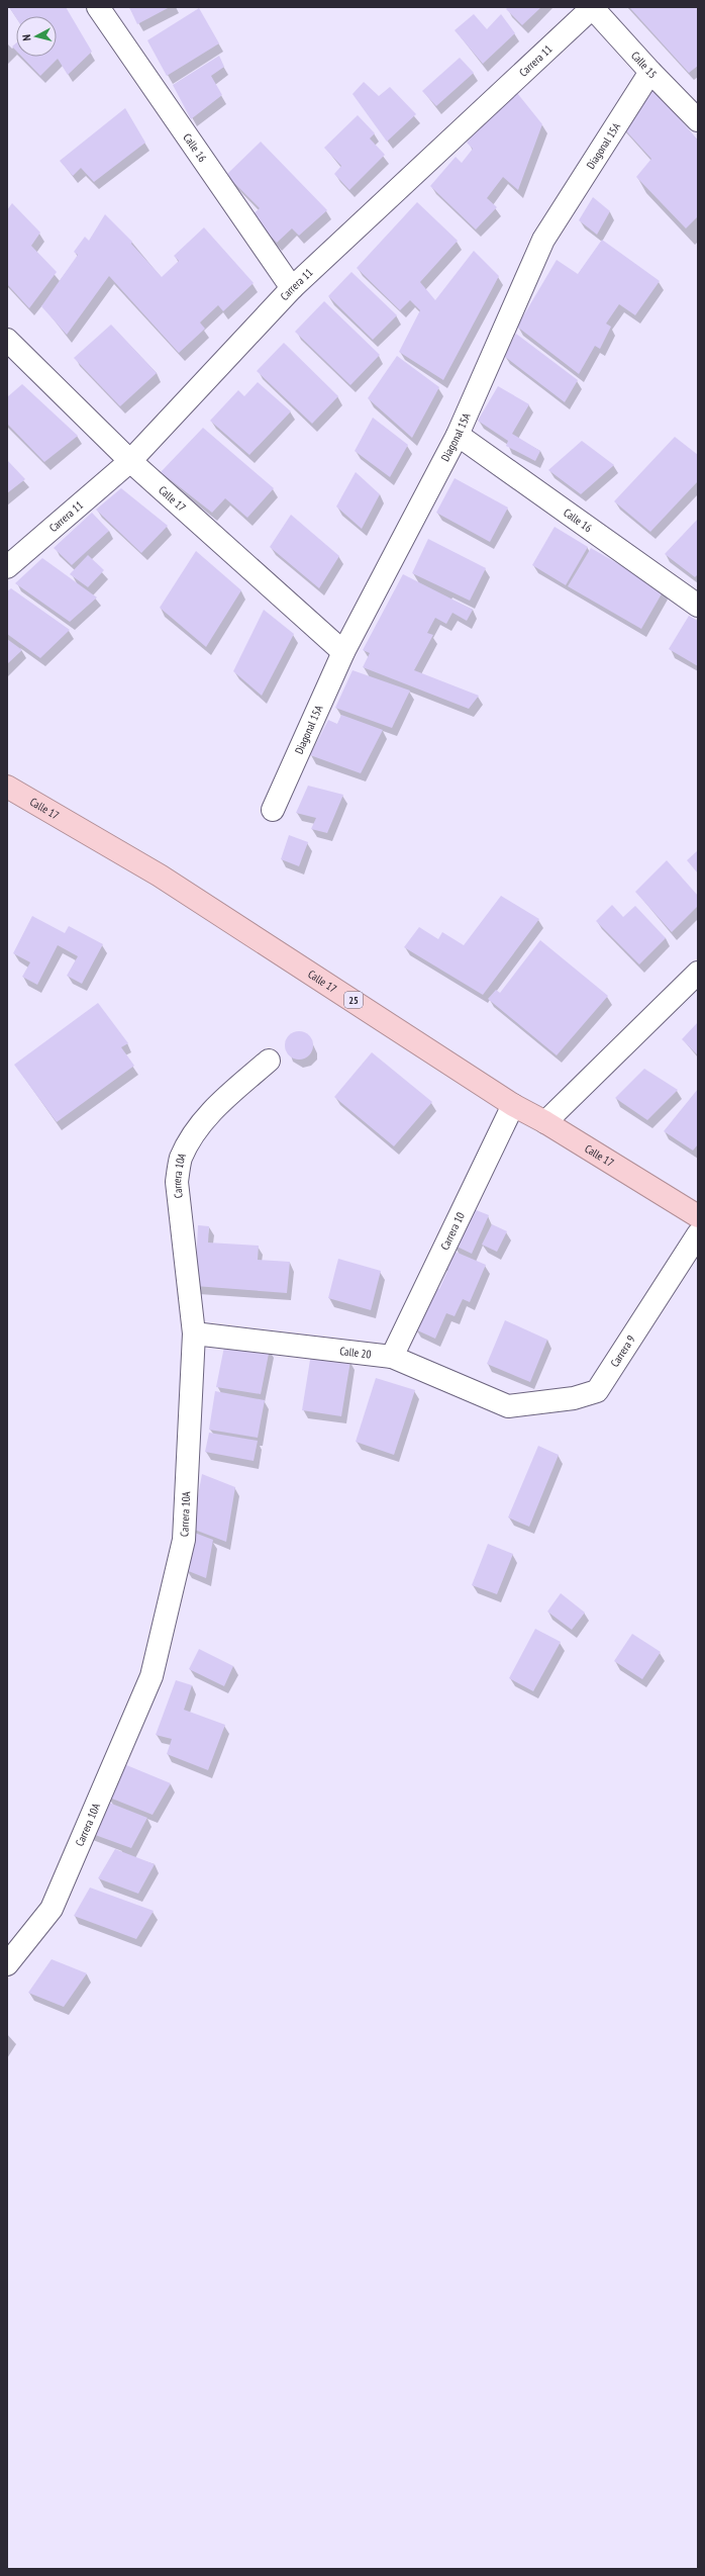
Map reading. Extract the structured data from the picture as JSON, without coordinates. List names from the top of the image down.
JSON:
{
  "streets": {
    "highway": ["Calle 17", "25"],
    "street": [
      "Carrera 11",
      "Calle 15",
      "Diagonal 15A",
      "Calle 16",
      "Carrera 10A",
      "Carrera 10",
      "Carrera 9",
      "Calle 20"
    ]
  },
  "crossings": [
    ["Carrera 11", "Calle 15"],
    ["Carrera 11", "Calle 16"],
    ["Carrera 11", "Calle 17"],
    ["Calle 15", "Diagonal 15A"],
    ["Diagonal 15A", "Calle 16"],
    ["Diagonal 15A", "Calle 17"],
    ["Calle 17", "Carrera 10"],
    ["Carrera 10A", "Calle 20"],
    ["Carrera 10", "Calle 20"],
    ["Carrera 9", "Calle 20"]
  ],
  "north": "left"
}
